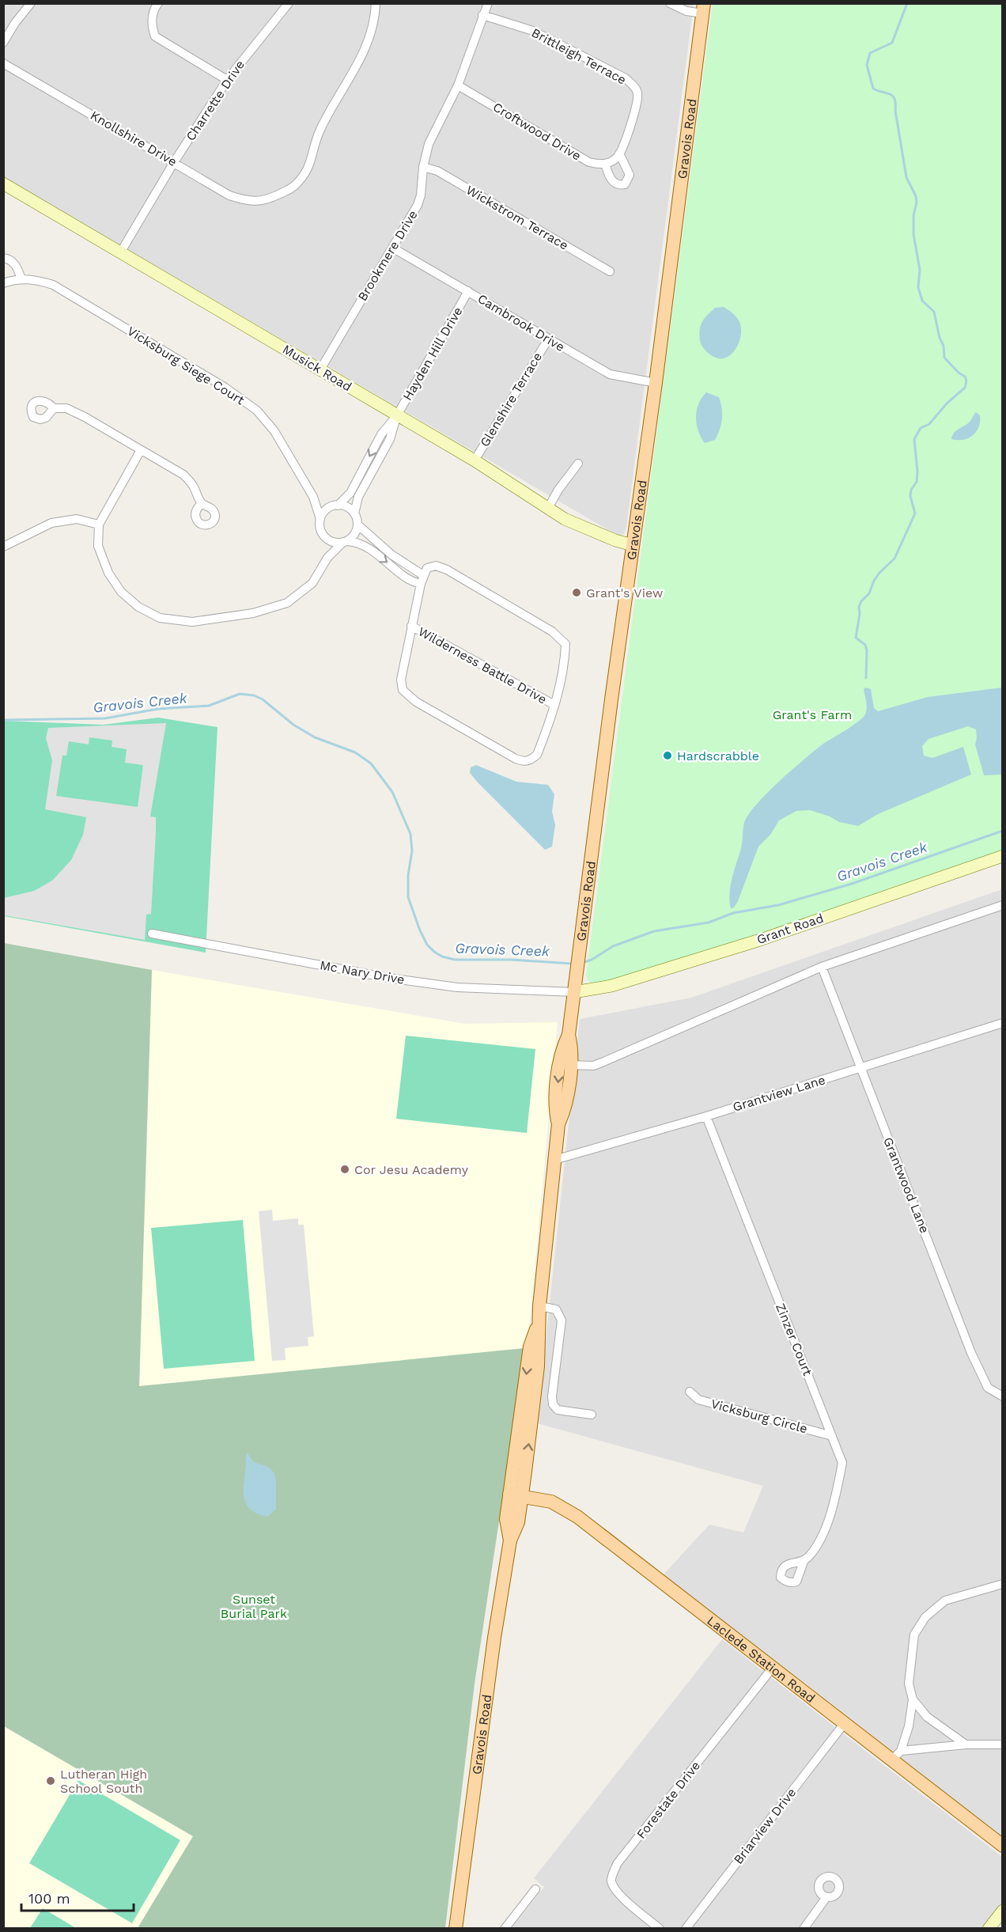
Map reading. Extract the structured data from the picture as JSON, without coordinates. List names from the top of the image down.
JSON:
{
  "streets": {
    "main road": ["Gravois Road", "Laclede Station Road"],
    "street": [
      "Brittleigh Terrace",
      "Charrette Drive",
      "Croftwood Drive",
      "Knollshire Drive",
      "Wickstrom Terrace",
      "Brookmere Drive",
      "Cambrook Drive",
      "Hayden Hill Drive",
      "Vicksburg Siege Court",
      "Musick Road",
      "Glenshire Terrace",
      "Wilderness Battle Drive",
      "Grant Road",
      "Mc Nary Drive",
      "Grantview Lane",
      "Grantwood Lane",
      "Zinzer Court",
      "Vicksburg Circle",
      "Forestate Drive",
      "Briarview Drive"
    ]
  },
  "crossings": [
    ["Brittleigh Terrace", "Brookmere Drive"],
    ["Charrette Drive", "Knollshire Drive"],
    ["Charrette Drive", "Musick Road"],
    ["Croftwood Drive", "Brookmere Drive"],
    ["Gravois Road", "Cambrook Drive"],
    ["Gravois Road", "Musick Road"],
    ["Gravois Road", "Grant Road"],
    ["Gravois Road", "Mc Nary Drive"],
    ["Gravois Road", "Grantview Lane"],
    ["Gravois Road", "Laclede Station Road"],
    ["Wickstrom Terrace", "Brookmere Drive"],
    ["Brookmere Drive", "Cambrook Drive"],
    ["Brookmere Drive", "Musick Road"],
    ["Cambrook Drive", "Hayden Hill Drive"],
    ["Cambrook Drive", "Glenshire Terrace"],
    ["Hayden Hill Drive", "Musick Road"],
    ["Musick Road", "Glenshire Terrace"],
    ["Grant Road", "Mc Nary Drive"],
    ["Grantview Lane", "Grantwood Lane"],
    ["Grantview Lane", "Zinzer Court"],
    ["Zinzer Court", "Vicksburg Circle"],
    ["Laclede Station Road", "Forestate Drive"],
    ["Laclede Station Road", "Briarview Drive"]
  ],
  "water": ["Gravois Creek"],
  "parks": ["Grant's Farm", "Sunset Burial Park"],
  "places": [
    "Grant's View",
    "Hardscrabble",
    "Cor Jesu Academy",
    "Lutheran High School South"
  ],
  "scale_bar": "100 m"
}
